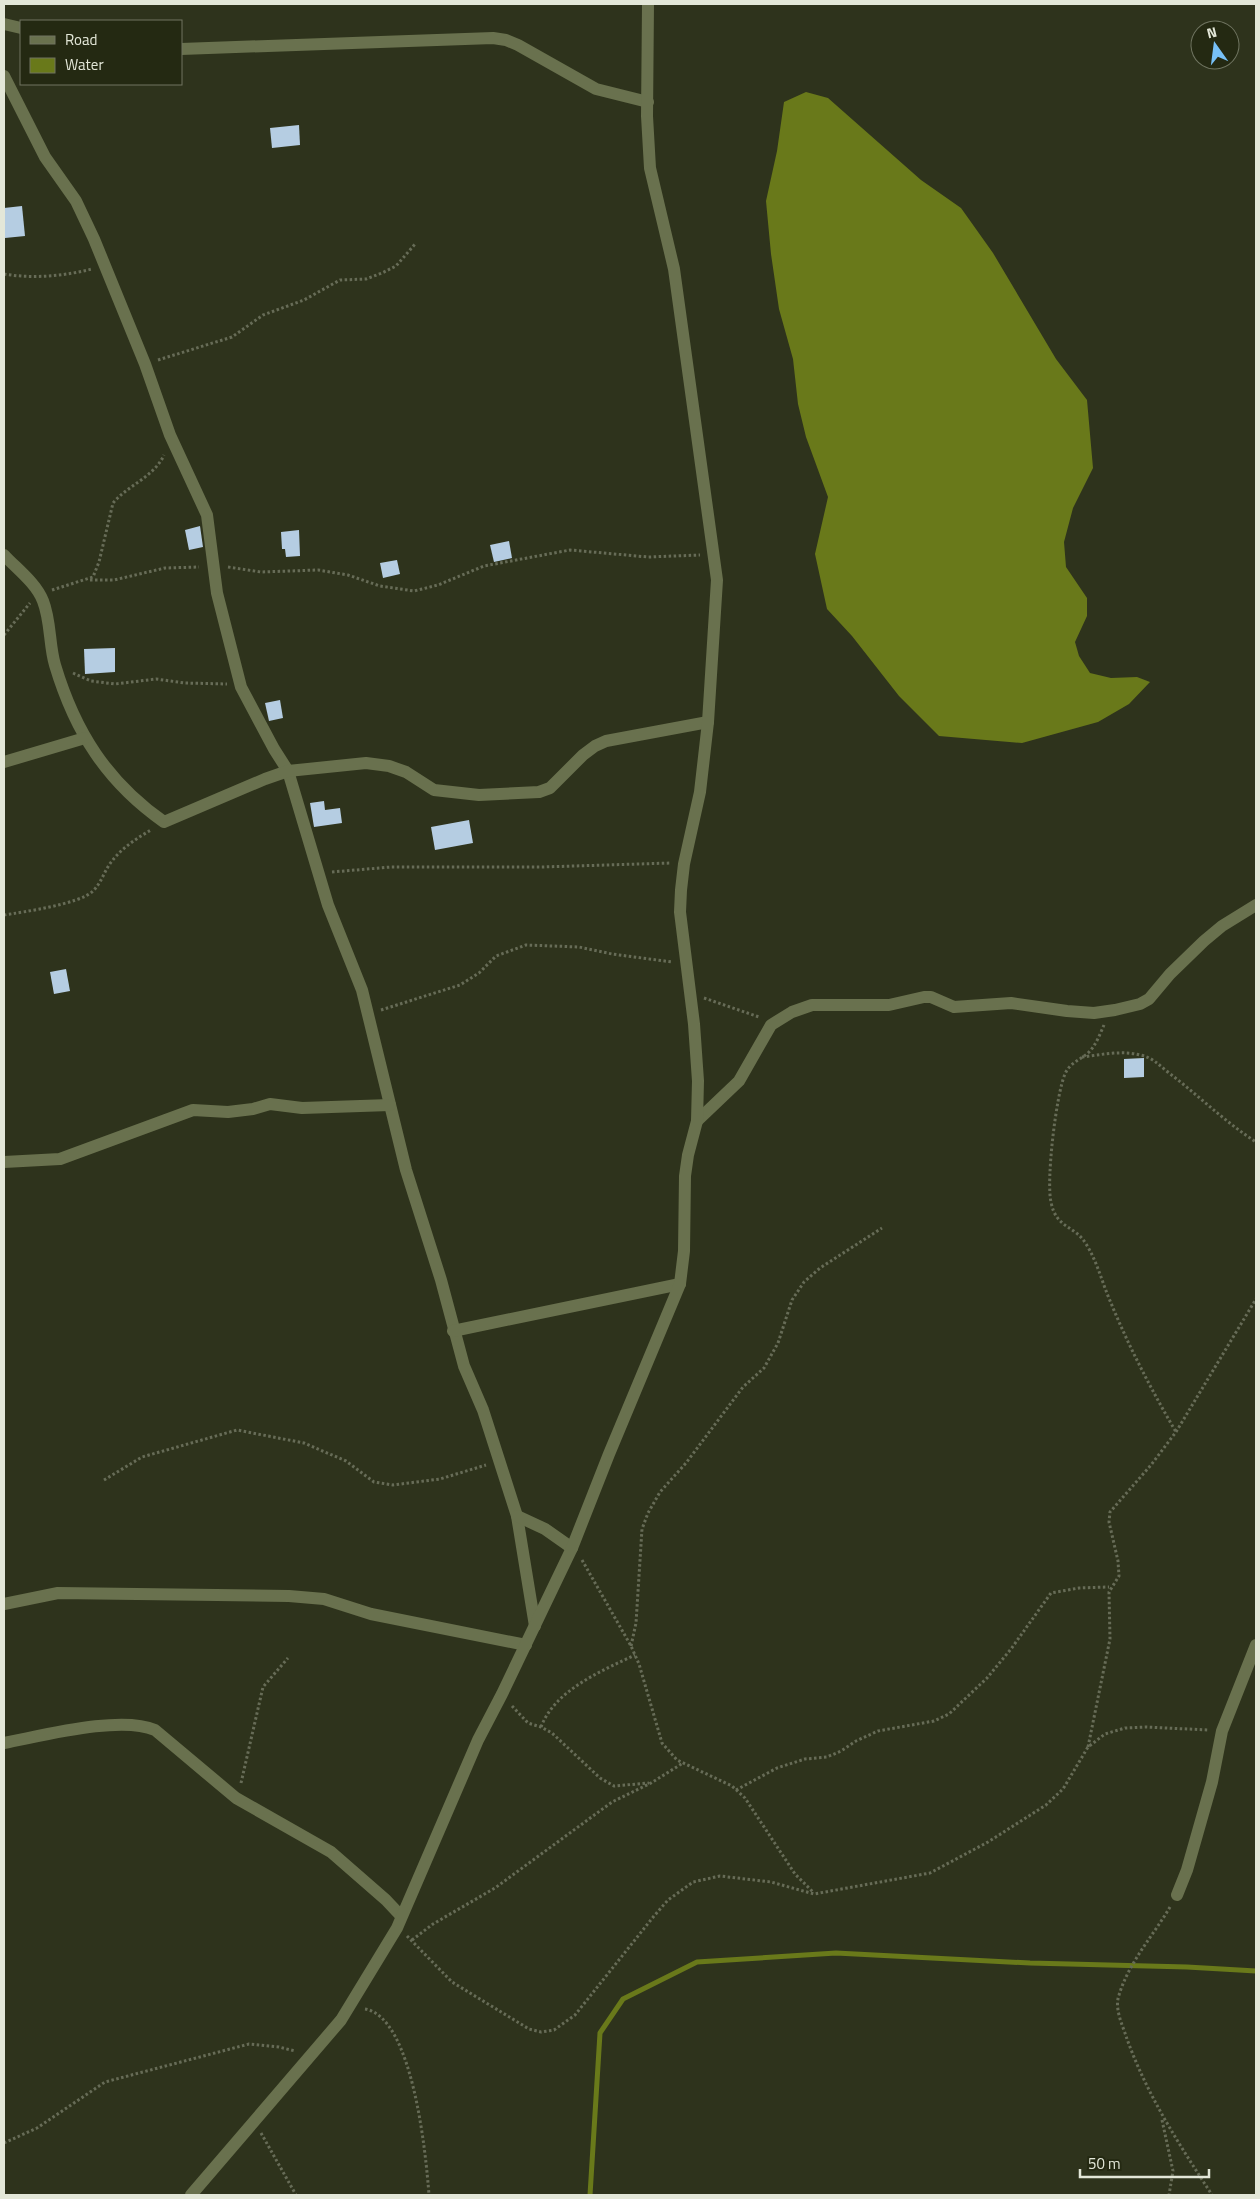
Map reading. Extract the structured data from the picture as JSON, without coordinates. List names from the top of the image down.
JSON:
{
  "legend": ["Road", "Water"],
  "scale_bar": "50 m",
  "north": "top"
}
